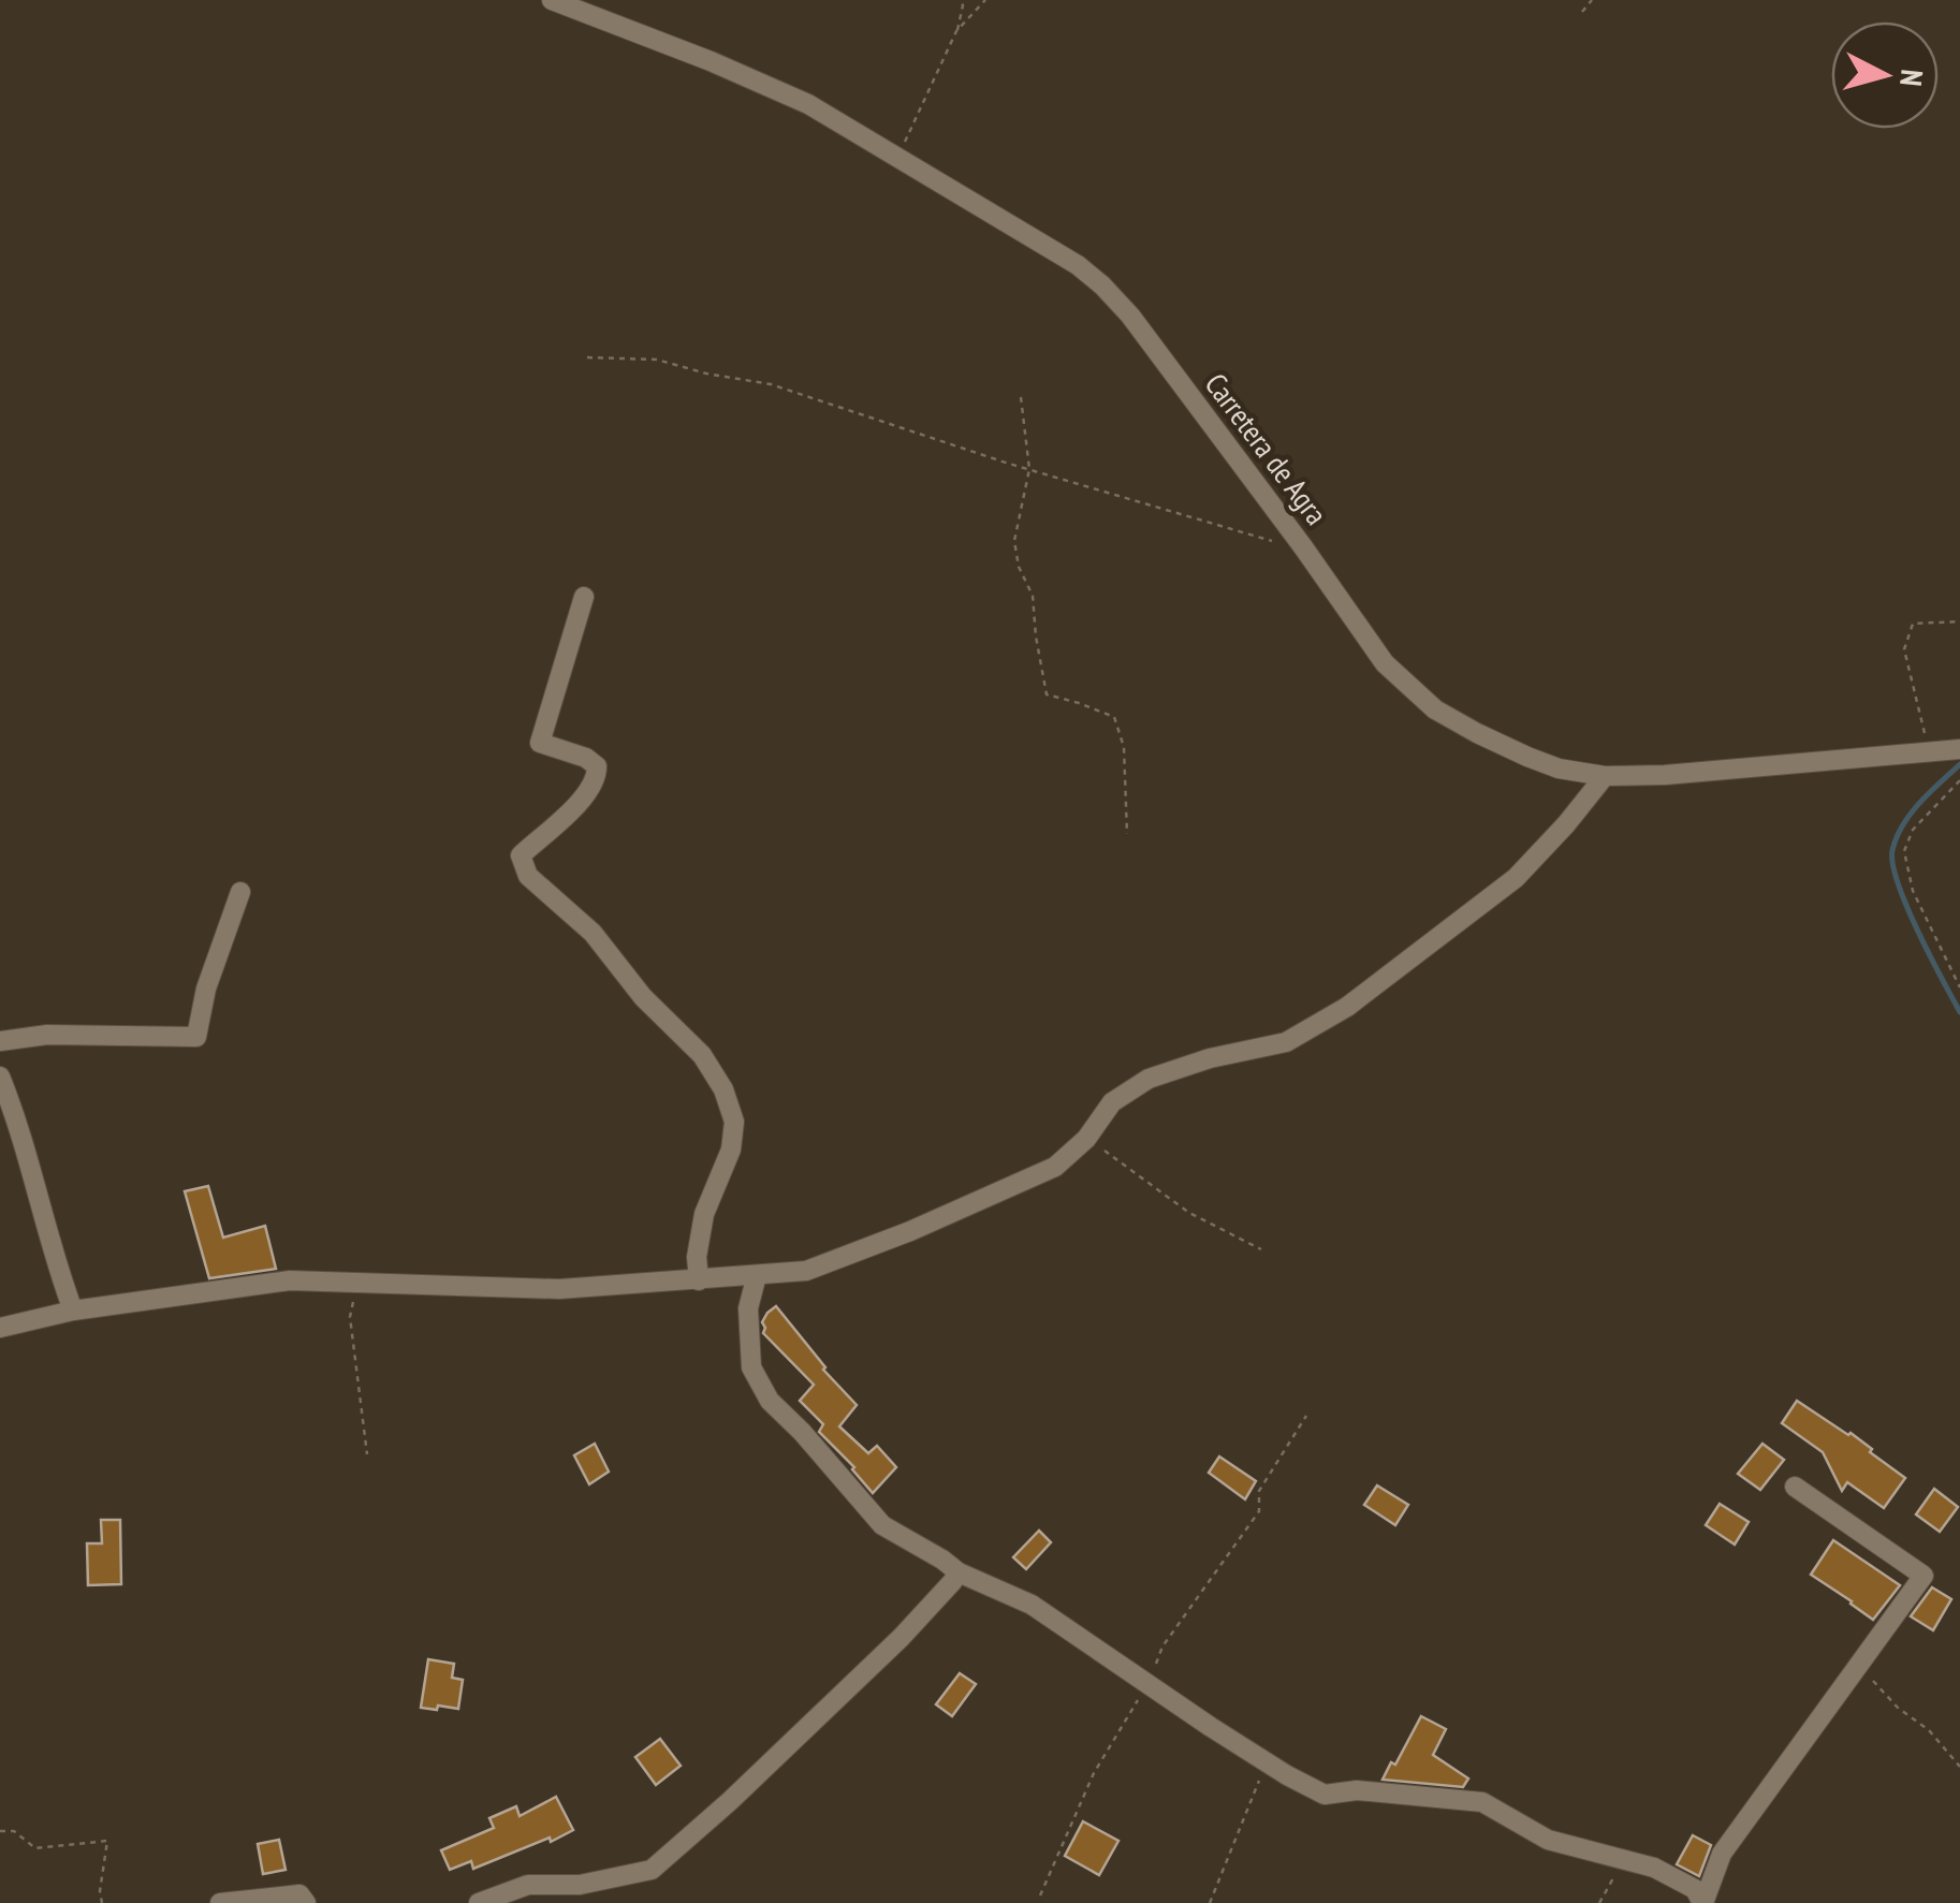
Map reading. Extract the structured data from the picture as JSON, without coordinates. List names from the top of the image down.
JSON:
{
  "streets": {
    "street": ["Carretera de Agra"]
  },
  "north": "right"
}
